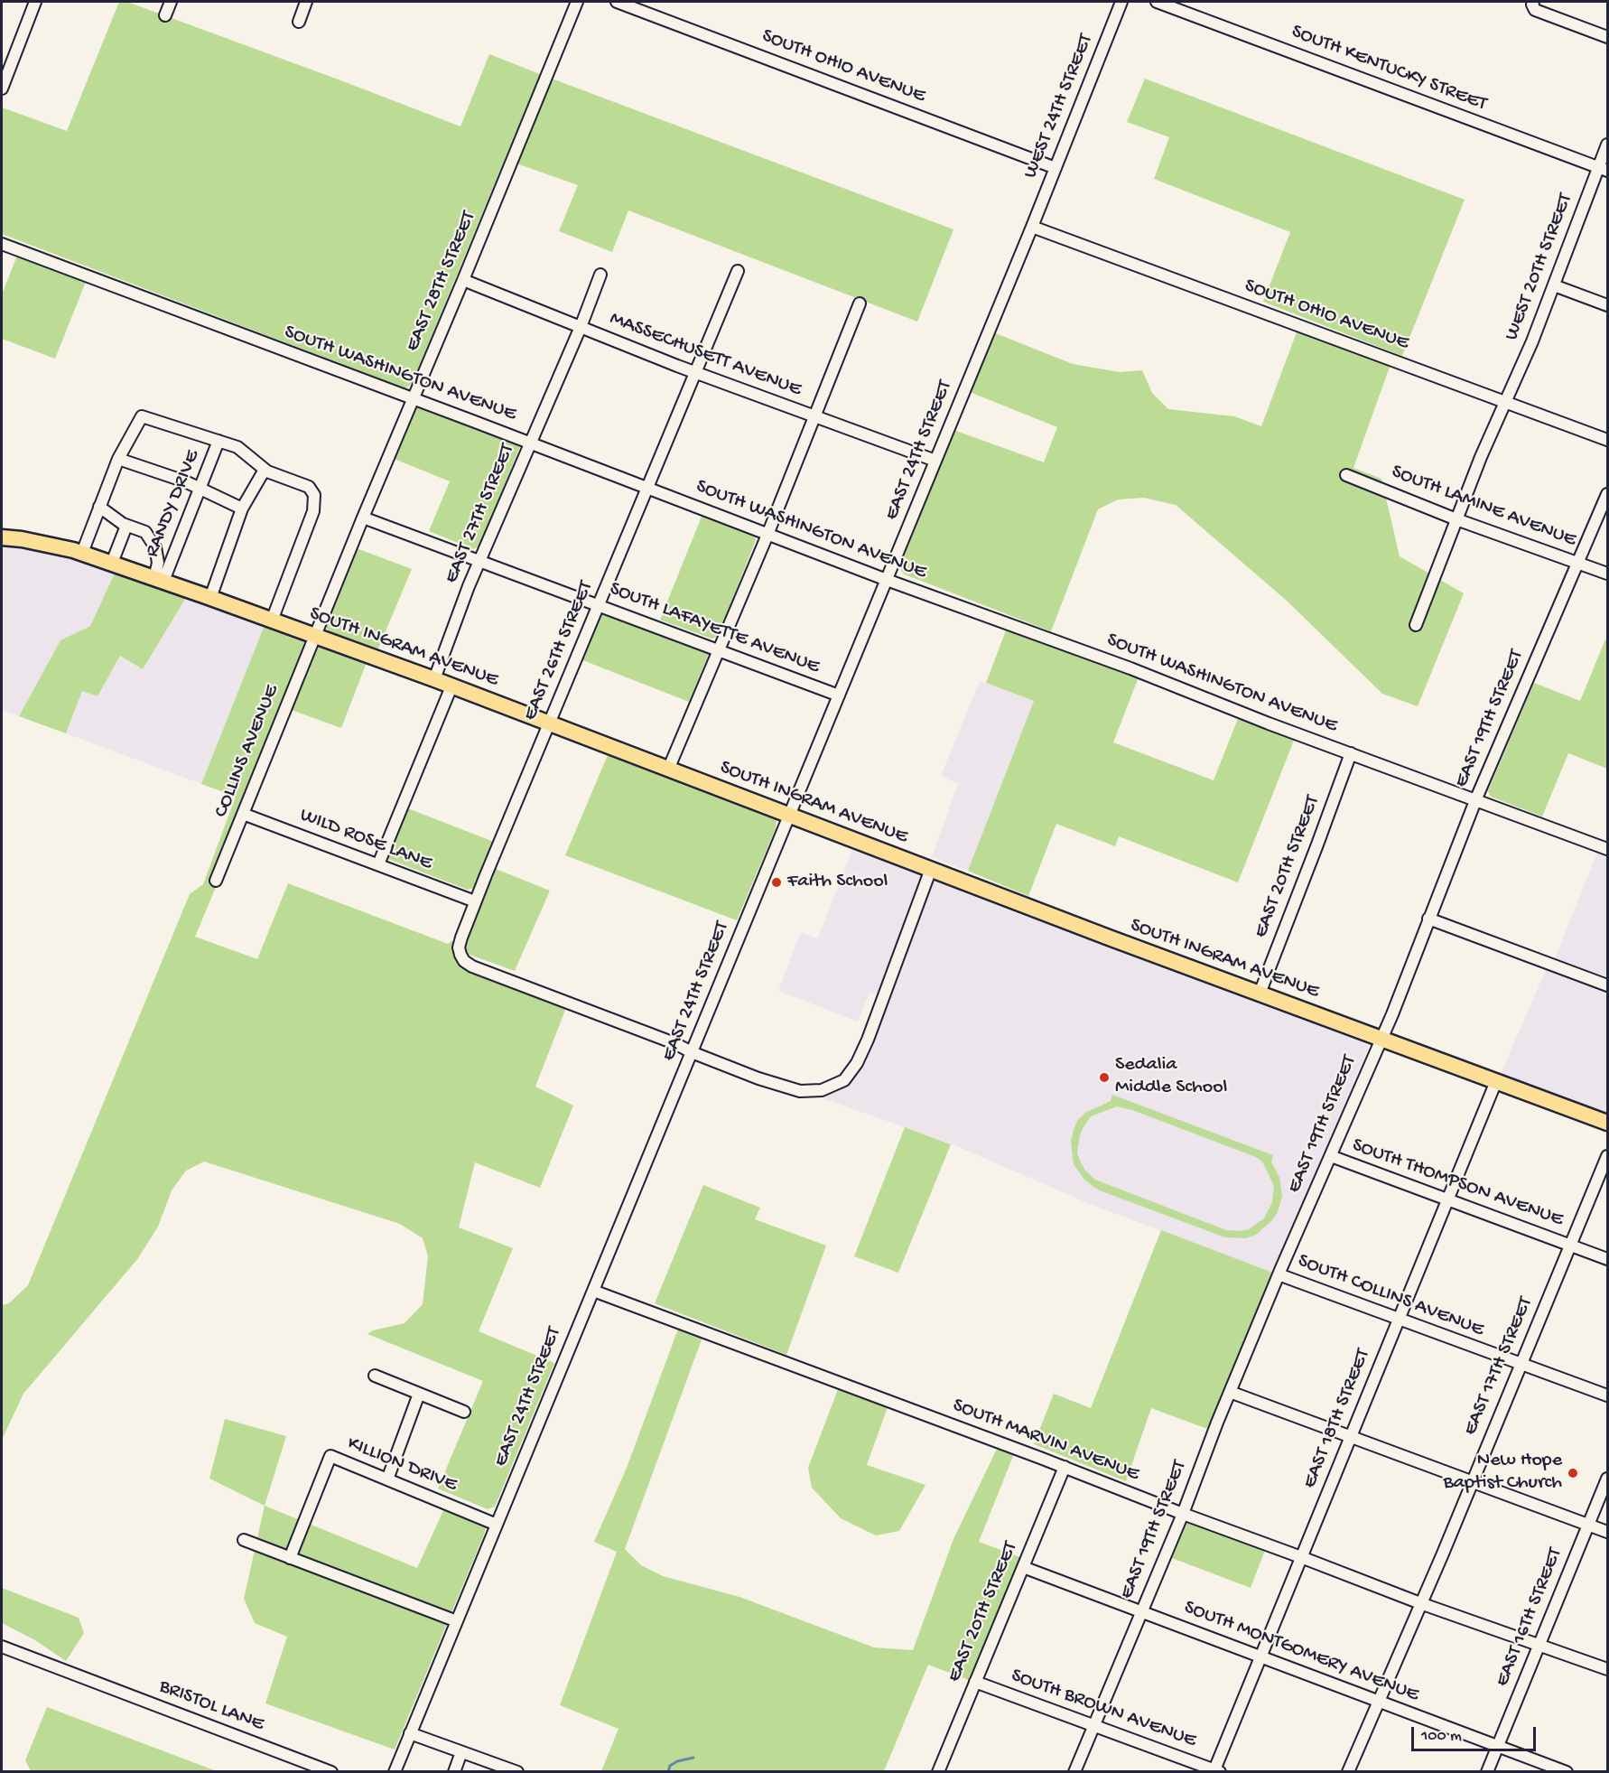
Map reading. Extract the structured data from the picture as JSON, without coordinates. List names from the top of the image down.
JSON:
{
  "streets": {
    "main road": ["SOUTH INGRAM AVENUE"],
    "street": [
      "SOUTH OHIO AVENUE",
      "SOUTH KENTUCKY STREET",
      "WEST 24TH STREET",
      "WEST 20TH STREET",
      "EAST 28TH STREET",
      "MASSECHUSETT AVENUE",
      "SOUTH WASHINGTON AVENUE",
      "EAST 24TH STREET",
      "RANDY DRIVE",
      "SOUTH LAMINE AVENUE",
      "EAST 27TH STREET",
      "SOUTH LAFAYETTE AVENUE",
      "EAST 26TH STREET",
      "EAST 19TH STREET",
      "COLLINS AVENUE",
      "WILD ROSE LANE",
      "EAST 20TH STREET",
      "SOUTH THOMPSON AVENUE",
      "SOUTH COLLINS AVENUE",
      "EAST 17TH STREET",
      "EAST 18TH STREET",
      "SOUTH MARVIN AVENUE",
      "KILLION DRIVE",
      "EAST 16TH STREET",
      "SOUTH MONTGOMERY AVENUE",
      "BRISTOL LANE",
      "SOUTH BROWN AVENUE"
    ]
  },
  "crossings": [
    ["SOUTH OHIO AVENUE", "WEST 24TH STREET"],
    ["SOUTH OHIO AVENUE", "WEST 20TH STREET"],
    ["SOUTH OHIO AVENUE", "EAST 24TH STREET"],
    ["SOUTH KENTUCKY STREET", "WEST 20TH STREET"],
    ["WEST 24TH STREET", "EAST 24TH STREET"],
    ["EAST 28TH STREET", "MASSECHUSETT AVENUE"],
    ["EAST 28TH STREET", "SOUTH WASHINGTON AVENUE"],
    ["EAST 28TH STREET", "SOUTH LAFAYETTE AVENUE"],
    ["EAST 28TH STREET", "SOUTH INGRAM AVENUE"],
    ["EAST 28TH STREET", "COLLINS AVENUE"],
    ["MASSECHUSETT AVENUE", "EAST 24TH STREET"],
    ["MASSECHUSETT AVENUE", "EAST 27TH STREET"],
    ["MASSECHUSETT AVENUE", "EAST 26TH STREET"],
    ["SOUTH WASHINGTON AVENUE", "EAST 24TH STREET"],
    ["SOUTH WASHINGTON AVENUE", "EAST 27TH STREET"],
    ["SOUTH WASHINGTON AVENUE", "EAST 26TH STREET"],
    ["SOUTH WASHINGTON AVENUE", "EAST 19TH STREET"],
    ["SOUTH WASHINGTON AVENUE", "EAST 20TH STREET"],
    ["EAST 24TH STREET", "SOUTH LAFAYETTE AVENUE"],
    ["EAST 24TH STREET", "SOUTH INGRAM AVENUE"],
    ["EAST 24TH STREET", "EAST 26TH STREET"],
    ["EAST 24TH STREET", "SOUTH MARVIN AVENUE"],
    ["EAST 24TH STREET", "KILLION DRIVE"],
    ["RANDY DRIVE", "SOUTH INGRAM AVENUE"],
    ["SOUTH LAMINE AVENUE", "EAST 19TH STREET"],
    ["EAST 27TH STREET", "SOUTH LAFAYETTE AVENUE"],
    ["EAST 27TH STREET", "SOUTH INGRAM AVENUE"],
    ["SOUTH LAFAYETTE AVENUE", "EAST 26TH STREET"],
    ["SOUTH INGRAM AVENUE", "EAST 26TH STREET"],
    ["SOUTH INGRAM AVENUE", "EAST 19TH STREET"],
    ["SOUTH INGRAM AVENUE", "COLLINS AVENUE"],
    ["SOUTH INGRAM AVENUE", "EAST 20TH STREET"],
    ["SOUTH INGRAM AVENUE", "EAST 18TH STREET"],
    ["EAST 26TH STREET", "WILD ROSE LANE"],
    ["EAST 19TH STREET", "SOUTH THOMPSON AVENUE"],
    ["EAST 19TH STREET", "SOUTH COLLINS AVENUE"],
    ["EAST 19TH STREET", "SOUTH MARVIN AVENUE"],
    ["EAST 19TH STREET", "SOUTH MONTGOMERY AVENUE"],
    ["EAST 19TH STREET", "SOUTH BROWN AVENUE"],
    ["COLLINS AVENUE", "WILD ROSE LANE"],
    ["EAST 20TH STREET", "SOUTH MARVIN AVENUE"],
    ["EAST 20TH STREET", "SOUTH MONTGOMERY AVENUE"],
    ["EAST 20TH STREET", "SOUTH BROWN AVENUE"],
    ["SOUTH THOMPSON AVENUE", "EAST 17TH STREET"],
    ["SOUTH THOMPSON AVENUE", "EAST 18TH STREET"],
    ["SOUTH COLLINS AVENUE", "EAST 17TH STREET"],
    ["SOUTH COLLINS AVENUE", "EAST 18TH STREET"],
    ["EAST 17TH STREET", "SOUTH MARVIN AVENUE"],
    ["EAST 17TH STREET", "SOUTH MONTGOMERY AVENUE"],
    ["EAST 18TH STREET", "SOUTH MARVIN AVENUE"],
    ["EAST 18TH STREET", "SOUTH MONTGOMERY AVENUE"],
    ["EAST 18TH STREET", "SOUTH BROWN AVENUE"],
    ["SOUTH MARVIN AVENUE", "EAST 16TH STREET"],
    ["EAST 16TH STREET", "SOUTH MONTGOMERY AVENUE"]
  ],
  "places": ["Faith School", "Sedalia Middle School", "New Hope Baptist Church"],
  "scale_bar": "100 m"
}
